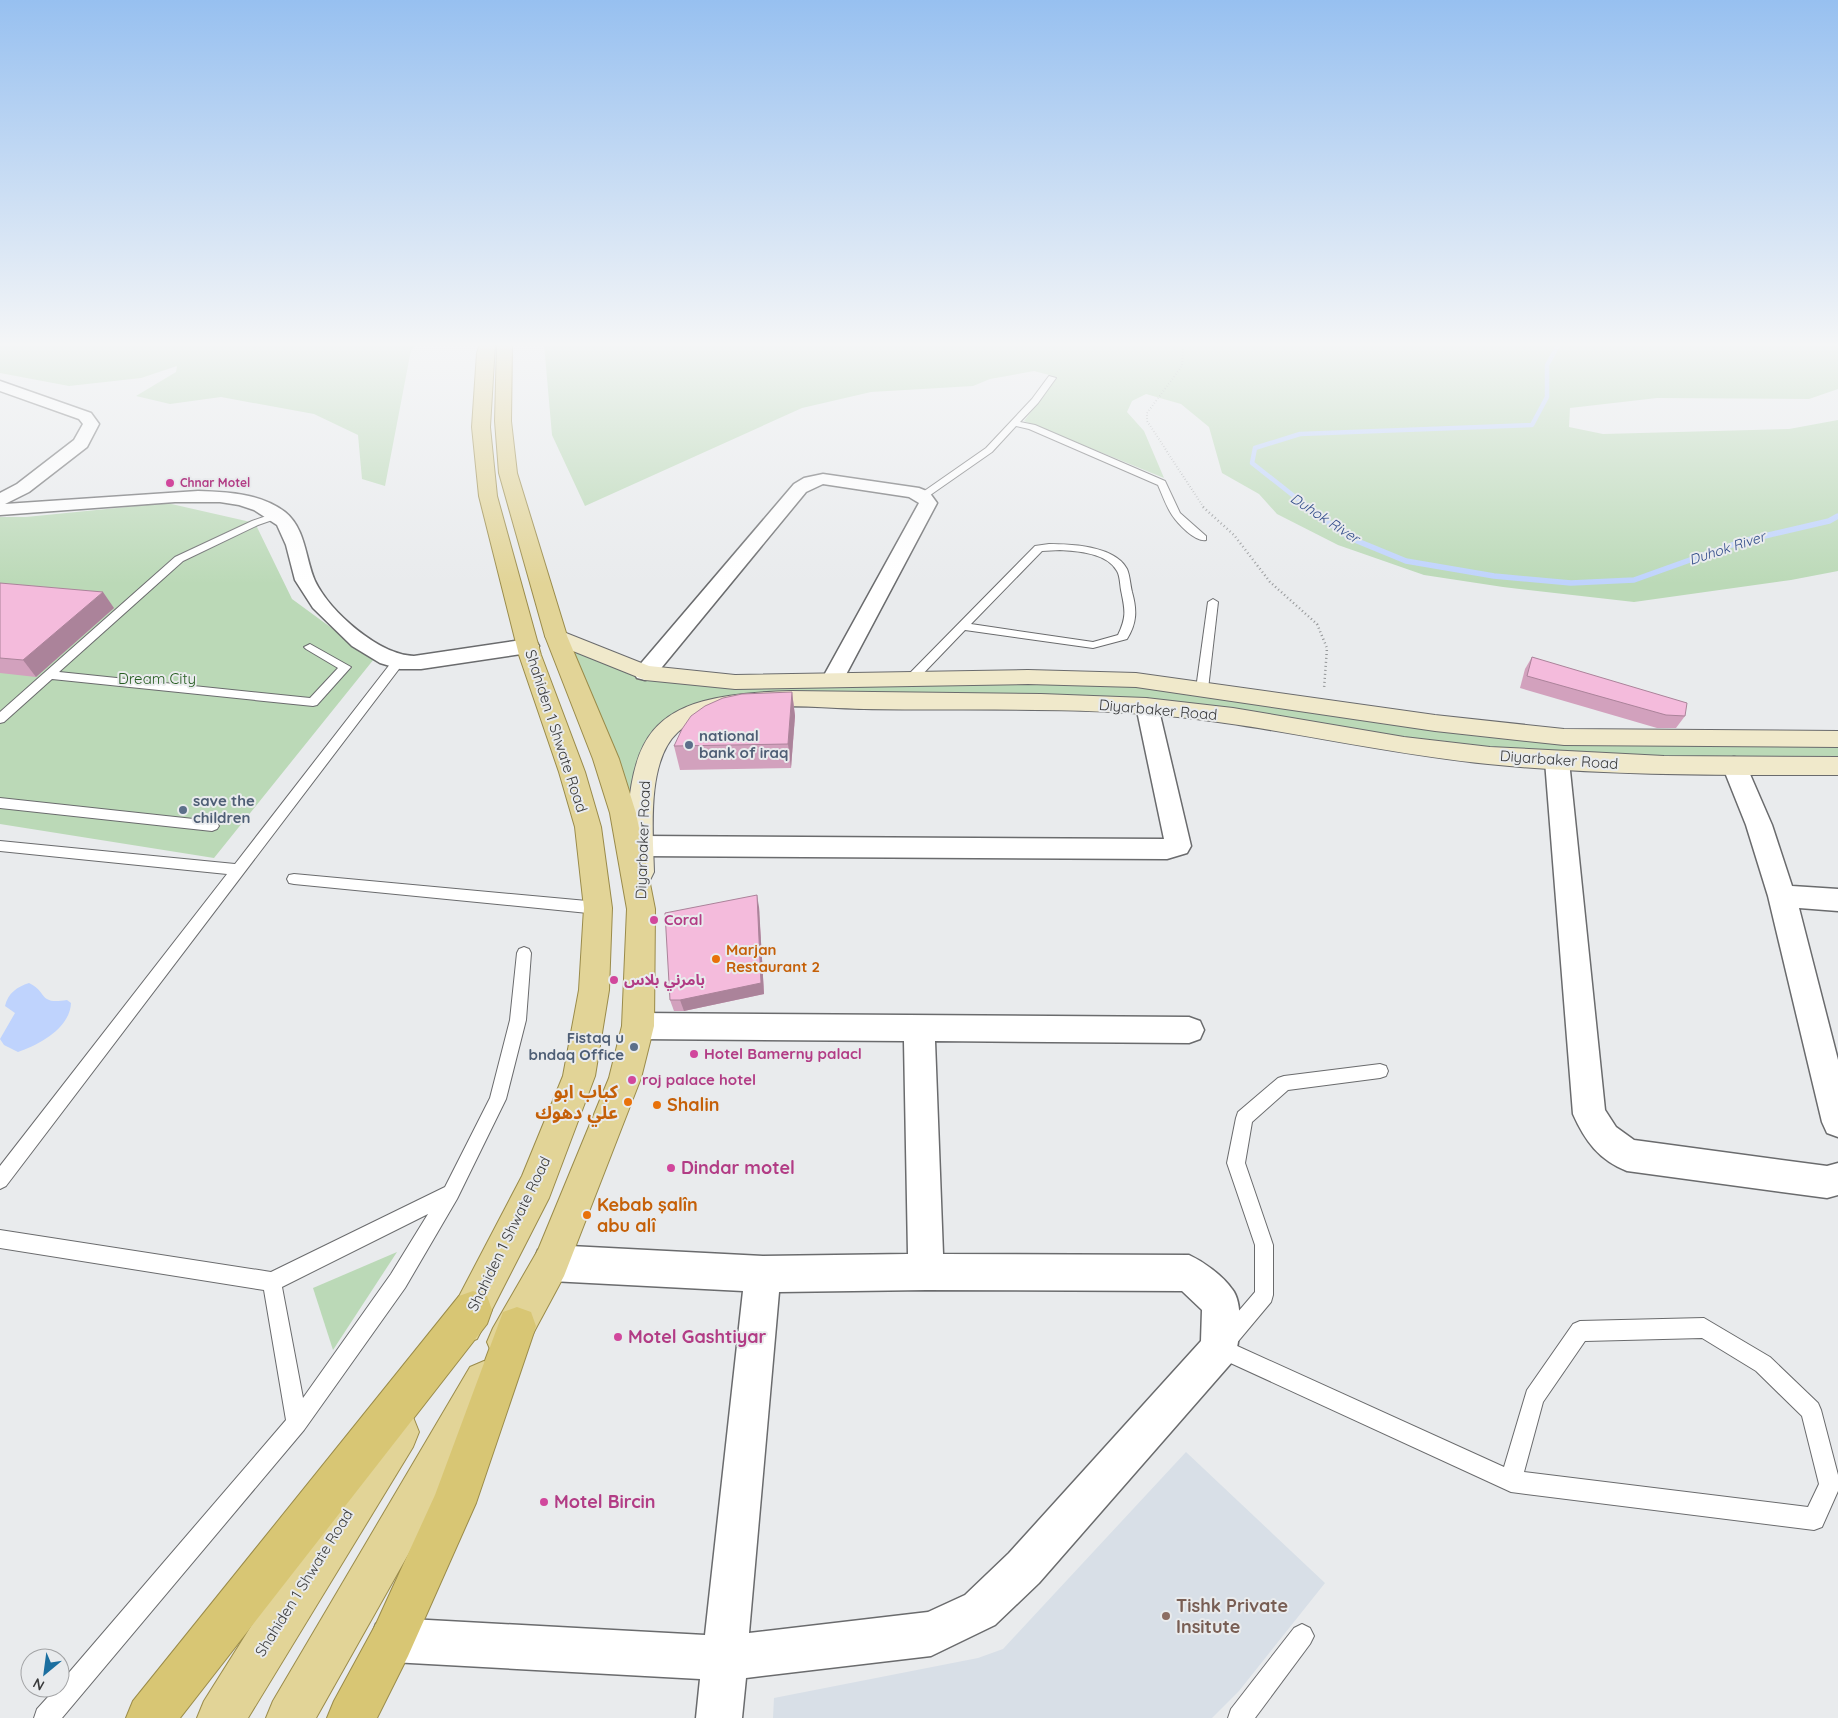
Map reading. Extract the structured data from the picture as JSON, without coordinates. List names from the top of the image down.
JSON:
{
  "streets": {
    "main road": ["Diyarbaker Road", "Shahiden 1 Shwate Road"]
  },
  "crossings": [
    ["Diyarbaker Road", "Shahiden 1 Shwate Road"]
  ],
  "water": ["Duhok River"],
  "parks": ["Dream City"],
  "places": [
    "Chnar Motel",
    "national bank of iraq",
    "save the children",
    "Coral",
    "Marjan Restaurant 2",
    "بامرني بلاس",
    "Fistaq u bndaq Office",
    "Hotel Bamerny palacl",
    "roj palace hotel",
    "كباب ابو علي دهوك",
    "Shalin",
    "Dindar motel",
    "Kebab şalîn abu alî",
    "Motel Gashtiyar",
    "Motel Bircin",
    "Tishk Private Insitute"
  ],
  "north": "bottom left"
}
